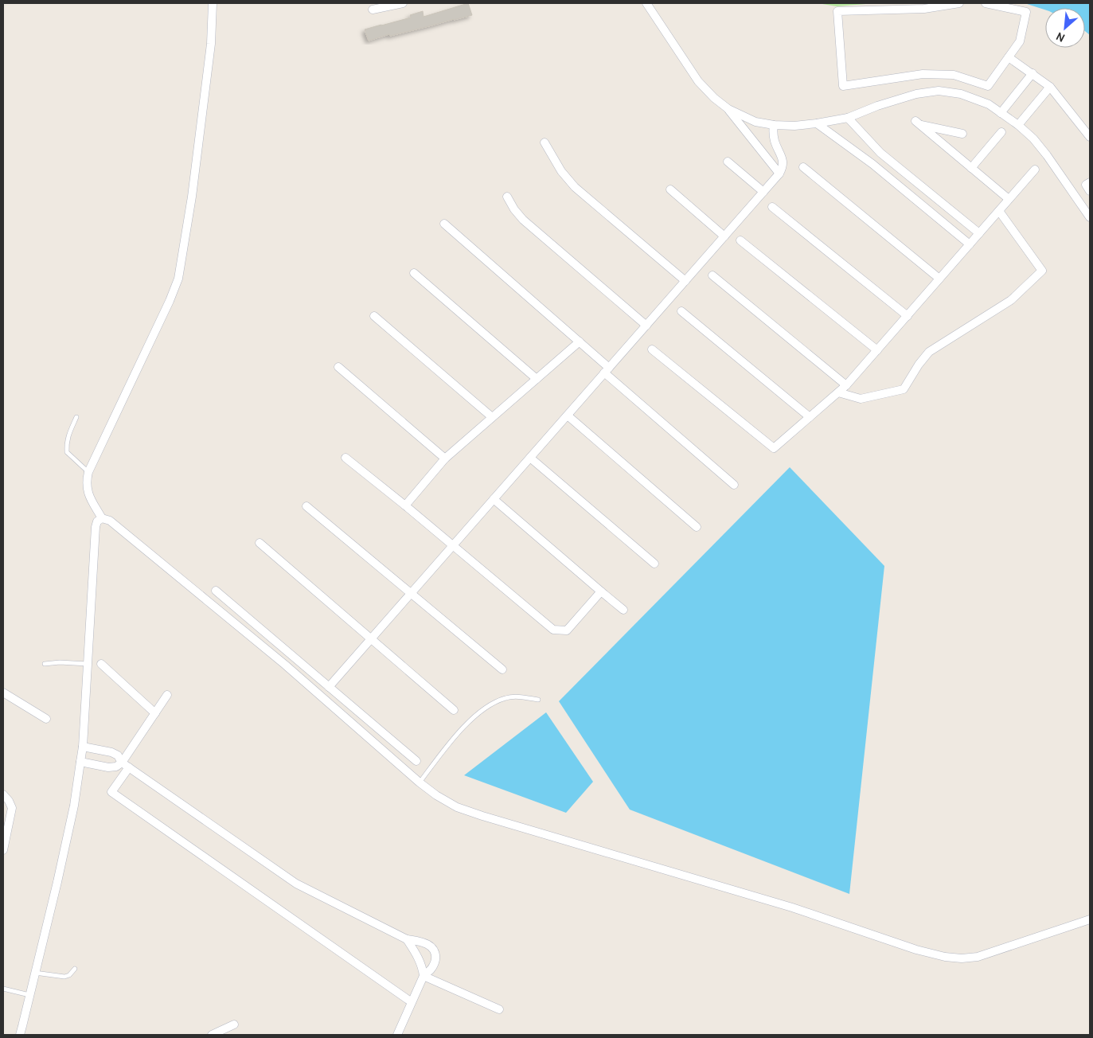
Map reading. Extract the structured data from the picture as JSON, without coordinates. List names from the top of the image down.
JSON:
{
  "north": "bottom left"
}
